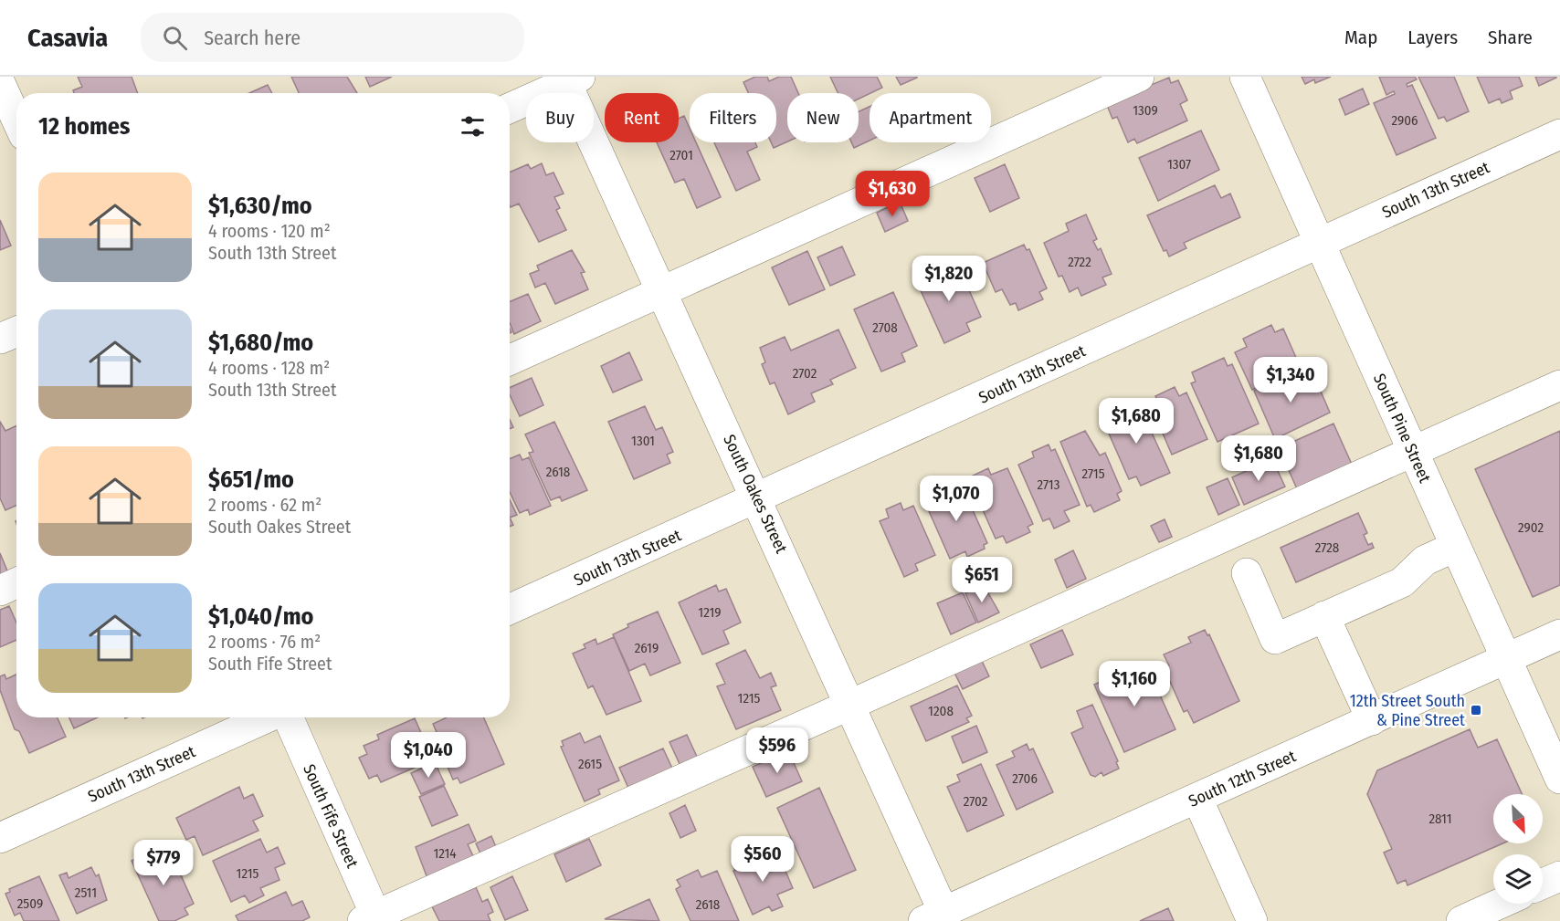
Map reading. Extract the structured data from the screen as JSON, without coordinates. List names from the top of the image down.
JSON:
{
  "streets": {
    "street": [
      "South 13th Street",
      "South Pine Street",
      "South Oakes Street",
      "South 12th Street",
      "South Fife Street"
    ]
  },
  "crossings": [
    ["South 13th Street", "South Pine Street"],
    ["South 13th Street", "South Oakes Street"],
    ["South Pine Street", "South 12th Street"],
    ["South Oakes Street", "South 12th Street"]
  ],
  "places": {
    "transit": ["12th Street South & Pine Street"]
  },
  "house_numbers": [
    "1309",
    "2906",
    "2701",
    "1307",
    "2722",
    "2708",
    "2702",
    "1301",
    "2618",
    "2715",
    "2713",
    "2902",
    "2728",
    "1219",
    "2619",
    "1215",
    "1208",
    "2615",
    "2706",
    "2702",
    "2811",
    "1214",
    "1215",
    "2511",
    "2509",
    "2618"
  ],
  "north": "bottom right",
  "page": {
    "header": "Casavia",
    "search": "Search here",
    "nav": ["Map", "Layers", "Share"],
    "chip": [
      "Buy",
      "Rent",
      "Filters",
      "New",
      "Apartment"
    ],
    "heading": "12 homes",
    "list": [
      {
        "name": "$1,630/mo",
        "note": "4 rooms · 120 m² · South 13th Street"
      },
      {
        "name": "$1,680/mo",
        "note": "4 rooms · 128 m² · South 13th Street"
      },
      {
        "name": "$651/mo",
        "note": "2 rooms · 62 m² · South Oakes Street"
      },
      {
        "name": "$1,040/mo",
        "note": "2 rooms · 76 m² · South Fife Street"
      }
    ],
    "price": [
      "$1,630",
      "$1,820",
      "$1,340",
      "$1,680",
      "$1,680",
      "$1,070",
      "$651",
      "$1,160",
      "$596",
      "$1,040",
      "$560",
      "$779"
    ]
  }
}
